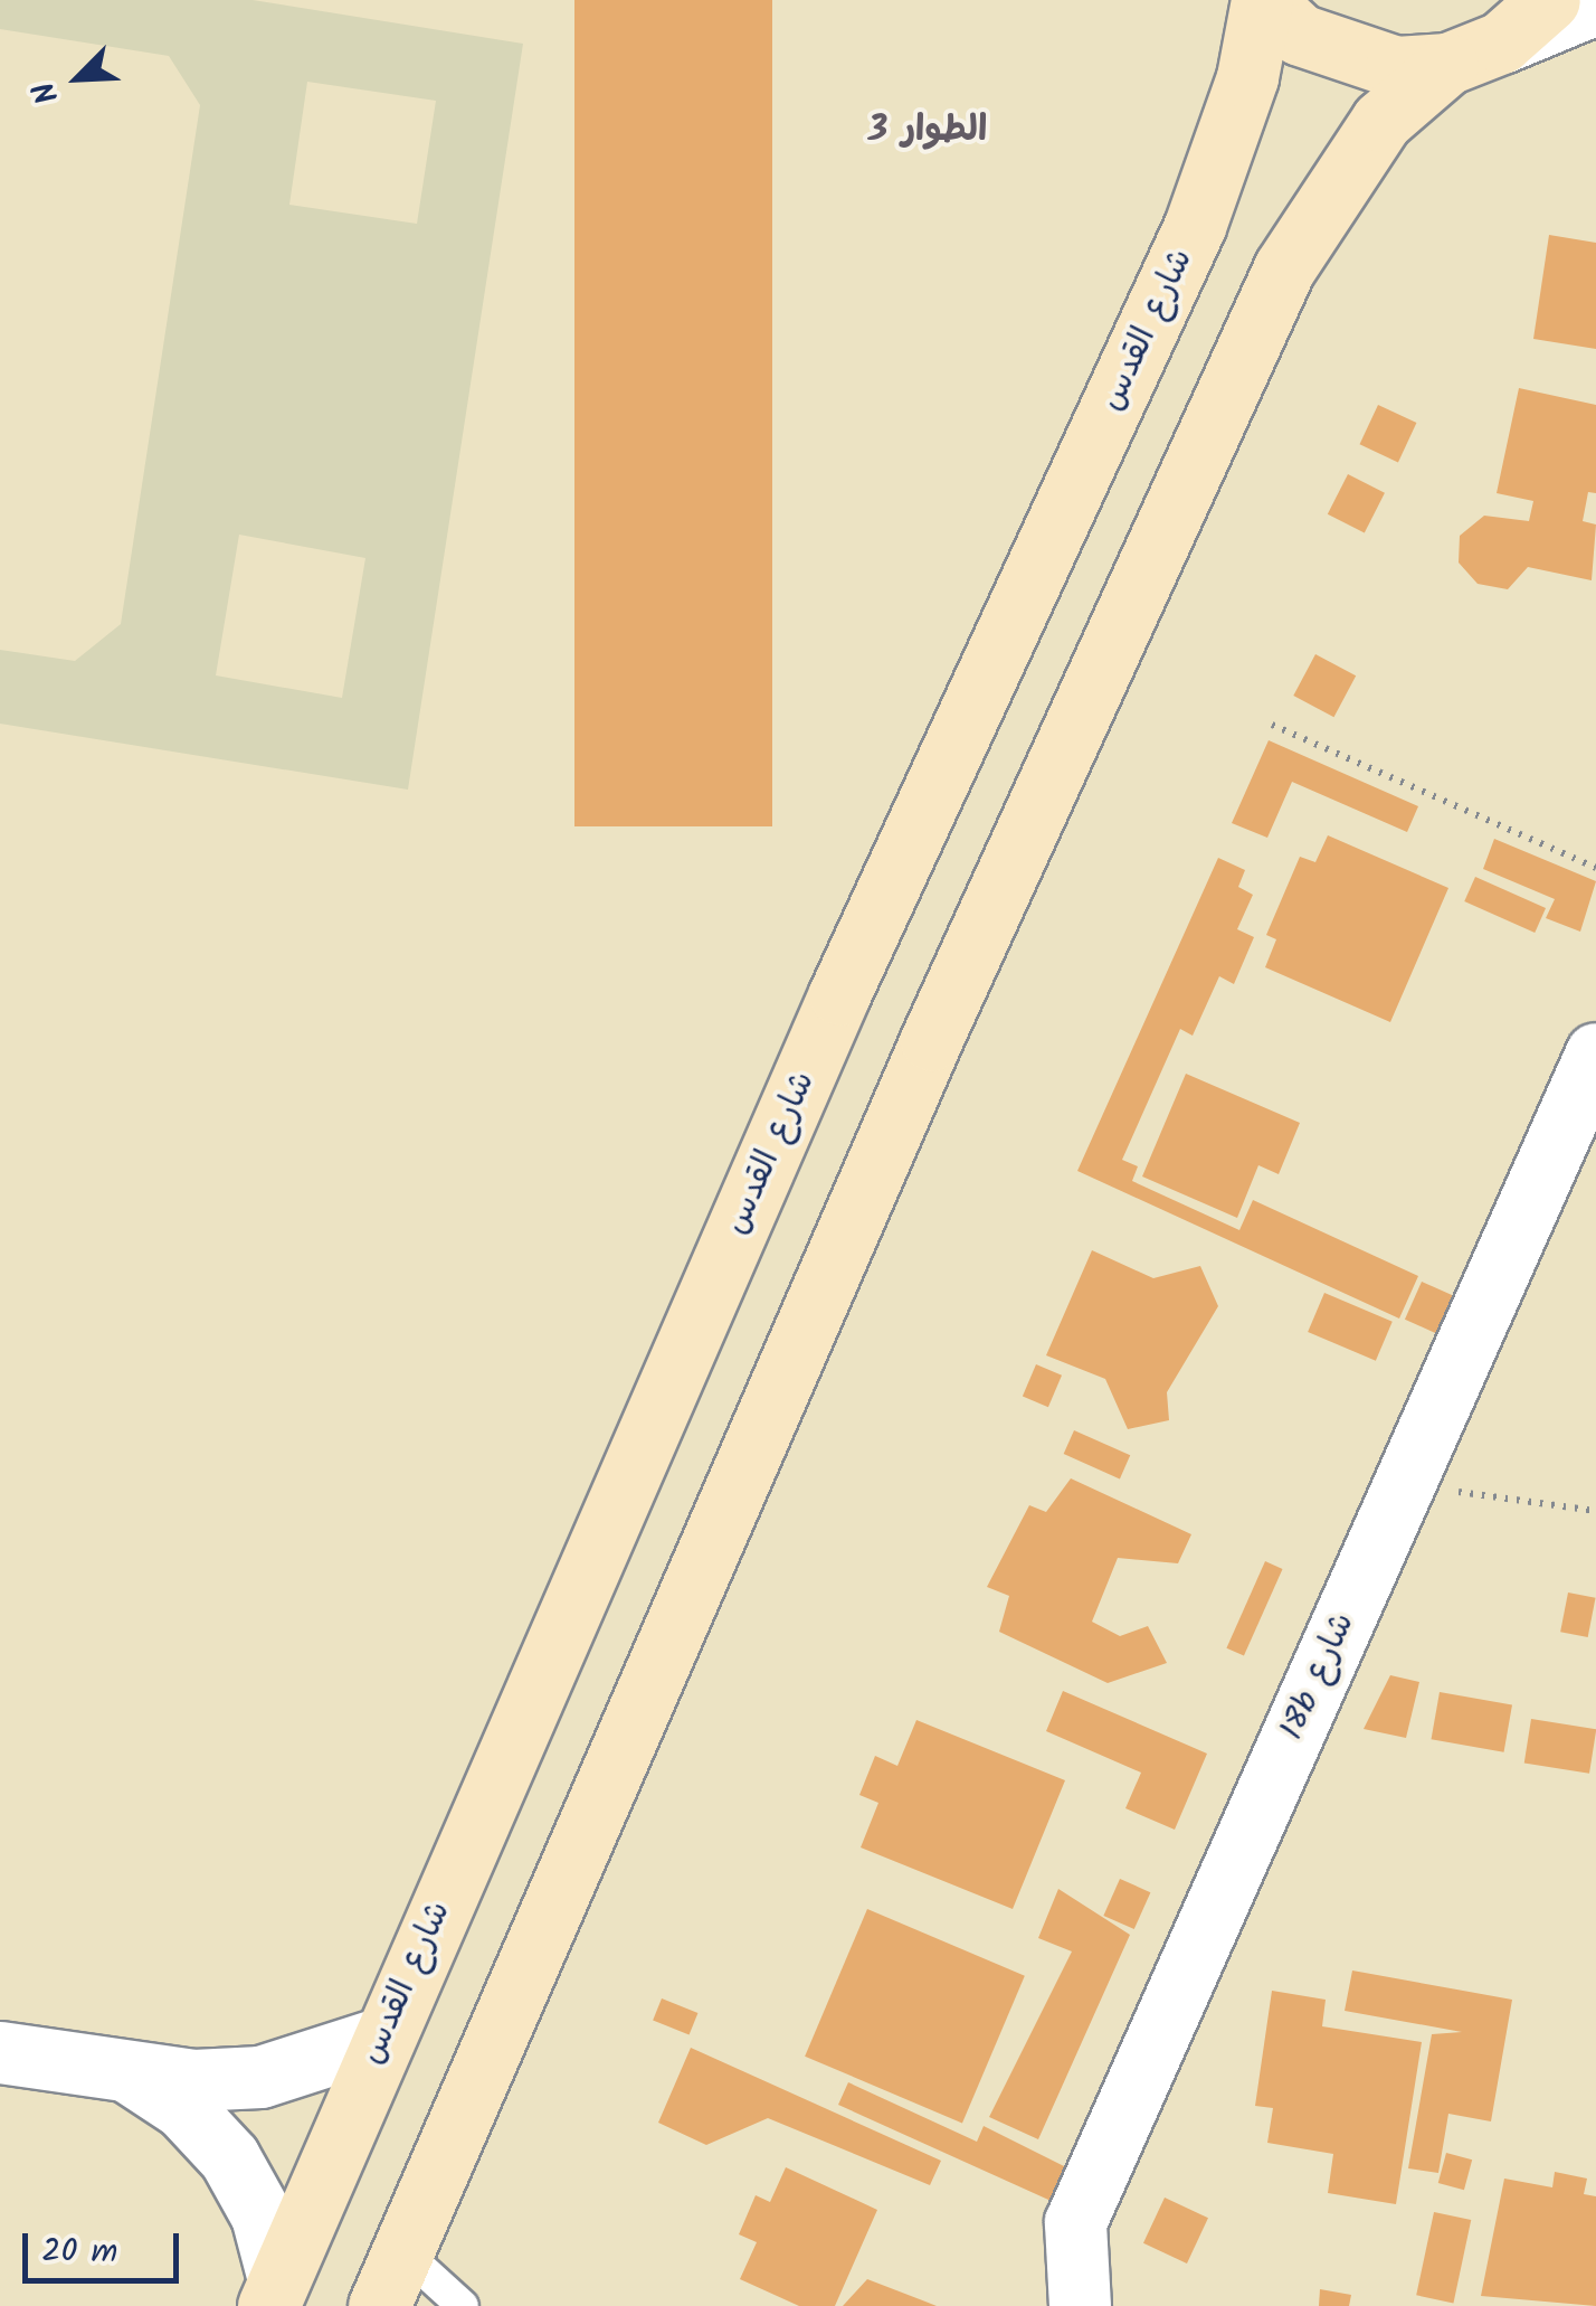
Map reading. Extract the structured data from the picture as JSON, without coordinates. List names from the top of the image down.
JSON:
{
  "streets": {
    "main road": ["شارع القدس"],
    "street": ["18b شارع"]
  },
  "districts": ["الطوار 3"],
  "scale_bar": "20 m",
  "north": "bottom left"
}
